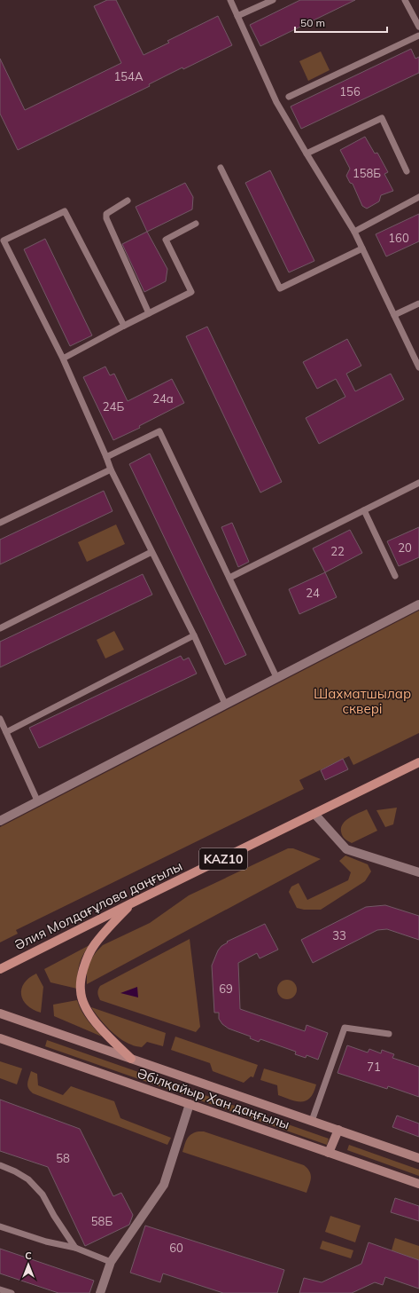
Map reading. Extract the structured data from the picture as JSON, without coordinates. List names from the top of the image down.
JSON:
{
  "streets": {
    "main road": ["KAZ10", "Әлия Молдағұлова даңғылы", "Әбілқайыр Хан даңғылы"]
  },
  "parks": ["Шахматшылар сквері"],
  "house_numbers": [
    "154А",
    "156",
    "158Б",
    "160",
    "24а",
    "24Б",
    "20",
    "22",
    "24",
    "33",
    "69",
    "71",
    "58",
    "58Б",
    "60"
  ],
  "scale_bar": "50 m",
  "north": "top"
}
